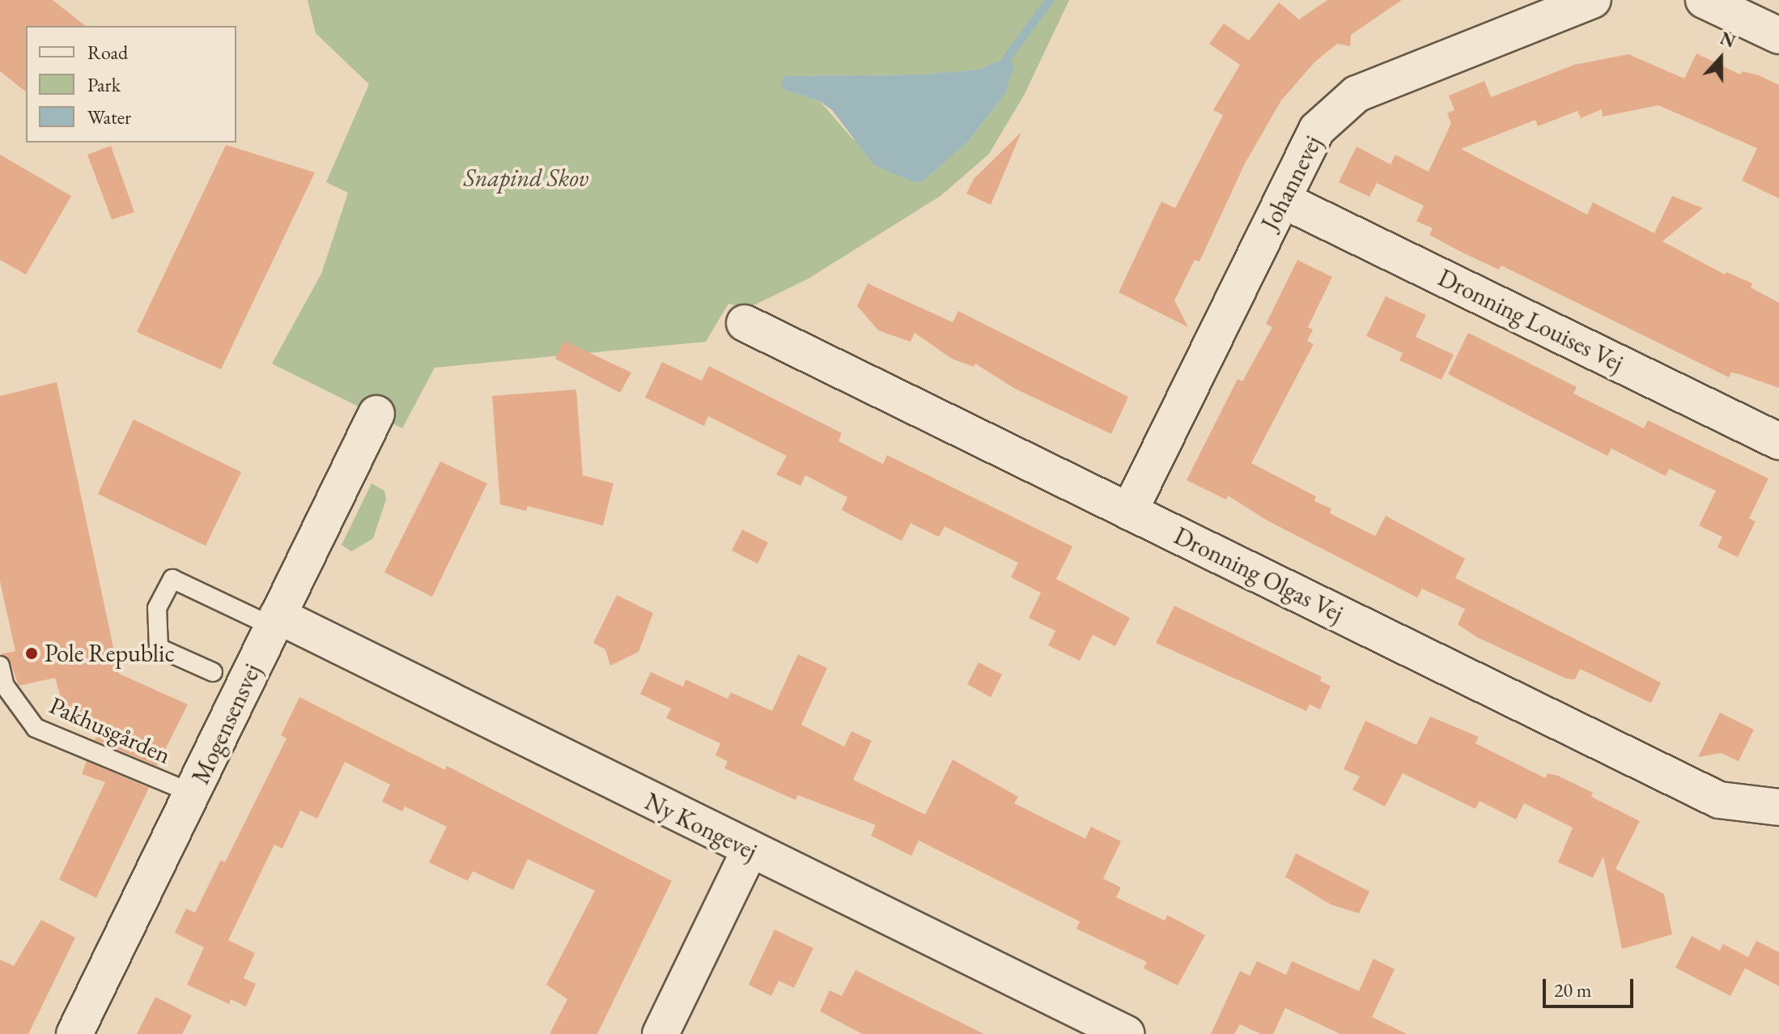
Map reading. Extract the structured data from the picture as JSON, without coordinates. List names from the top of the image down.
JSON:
{
  "streets": {
    "street": [
      "Johannevej",
      "Dronning Louises Vej",
      "Dronning Olgas Vej",
      "Mogensensvej",
      "Ny Kongevej"
    ],
    "lane": ["Pakhusgården"]
  },
  "crossings": [
    ["Johannevej", "Dronning Louises Vej"],
    ["Johannevej", "Dronning Olgas Vej"],
    ["Mogensensvej", "Pakhusgården"],
    ["Mogensensvej", "Ny Kongevej"]
  ],
  "parks": ["Snapind Skov"],
  "places": ["Pole Republic"],
  "legend": ["Road", "Park", "Water"],
  "scale_bar": "20 m",
  "north": "top"
}
